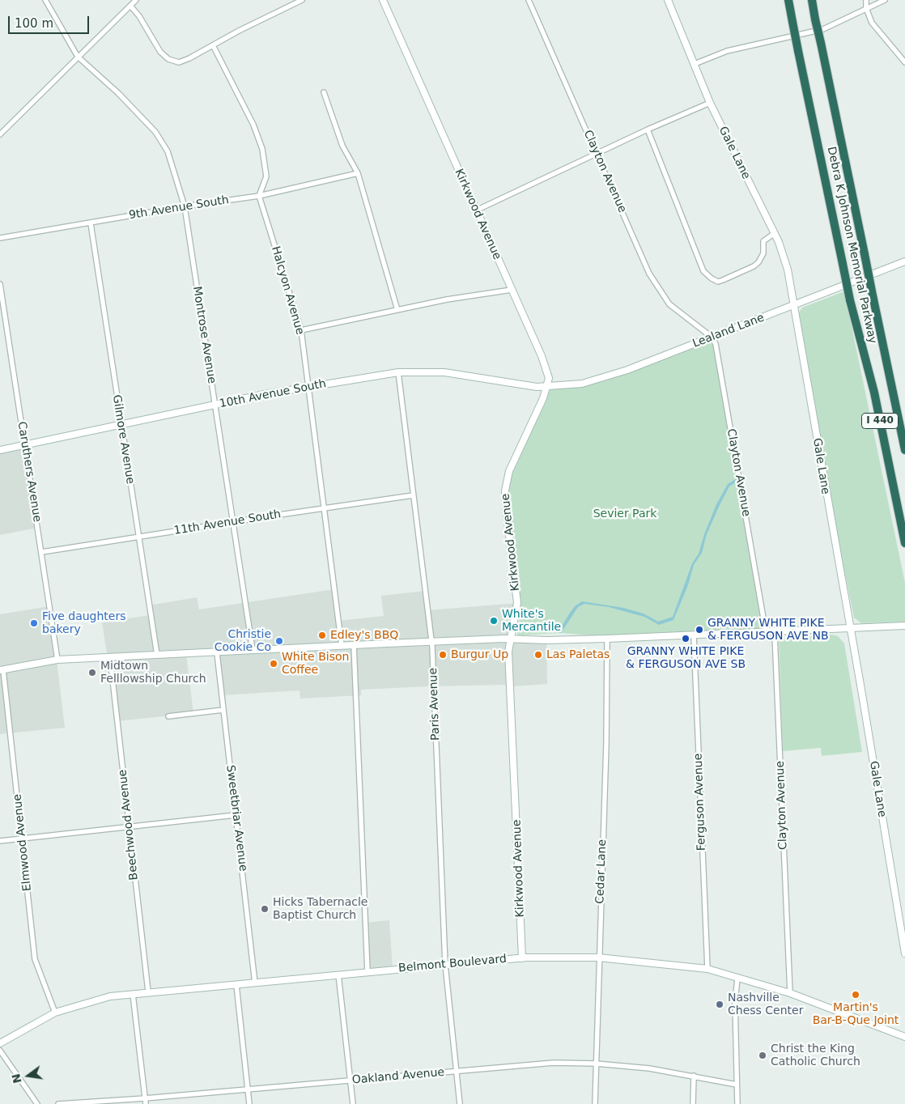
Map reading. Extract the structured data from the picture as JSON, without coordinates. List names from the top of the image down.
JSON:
{
  "streets": {
    "highway": ["Debra K Johnson Memorial Parkway", "I 440"],
    "street": [
      "Gale Lane",
      "Clayton Avenue",
      "9th Avenue South",
      "Kirkwood Avenue",
      "Halcyon Avenue",
      "Lealand Lane",
      "Montrose Avenue",
      "10th Avenue South",
      "Gilmore Avenue",
      "Caruthers Avenue",
      "11th Avenue South",
      "Paris Avenue",
      "Ferguson Avenue",
      "Sweetbriar Avenue",
      "Beechwood Avenue",
      "Elmwood Avenue",
      "Cedar Lane",
      "Belmont Boulevard",
      "Oakland Avenue"
    ]
  },
  "crossings": [
    ["Gale Lane", "Lealand Lane"],
    ["Clayton Avenue", "Lealand Lane"],
    ["Clayton Avenue", "Belmont Boulevard"],
    ["9th Avenue South", "Halcyon Avenue"],
    ["9th Avenue South", "Montrose Avenue"],
    ["9th Avenue South", "Gilmore Avenue"],
    ["Kirkwood Avenue", "Lealand Lane"],
    ["Kirkwood Avenue", "10th Avenue South"],
    ["Kirkwood Avenue", "Belmont Boulevard"],
    ["Halcyon Avenue", "10th Avenue South"],
    ["Halcyon Avenue", "11th Avenue South"],
    ["Lealand Lane", "10th Avenue South"],
    ["Montrose Avenue", "10th Avenue South"],
    ["Montrose Avenue", "11th Avenue South"],
    ["10th Avenue South", "Gilmore Avenue"],
    ["10th Avenue South", "Caruthers Avenue"],
    ["10th Avenue South", "Paris Avenue"],
    ["Gilmore Avenue", "11th Avenue South"],
    ["Caruthers Avenue", "11th Avenue South"],
    ["11th Avenue South", "Paris Avenue"],
    ["Paris Avenue", "Belmont Boulevard"],
    ["Paris Avenue", "Oakland Avenue"],
    ["Ferguson Avenue", "Belmont Boulevard"],
    ["Sweetbriar Avenue", "Belmont Boulevard"],
    ["Beechwood Avenue", "Belmont Boulevard"],
    ["Elmwood Avenue", "Belmont Boulevard"],
    ["Cedar Lane", "Belmont Boulevard"],
    ["Cedar Lane", "Oakland Avenue"]
  ],
  "parks": ["Sevier Park"],
  "places": [
    "White's Mercantile",
    "Five daughters bakery",
    "GRANNY WHITE PIKE & FERGUSON AVE NB",
    "Edley's BBQ",
    "GRANNY WHITE PIKE & FERGUSON AVE SB",
    "Christie Cookie Co",
    "Burgur Up",
    "Las Paletas",
    "White Bison Coffee",
    "Midtown Felllowship Church",
    "Hicks Tabernacle Baptist Church",
    "Martin's Bar-B-Que Joint",
    "Nashville Chess Center",
    "Christ the King Catholic Church"
  ],
  "scale_bar": "100 m",
  "north": "left"
}
